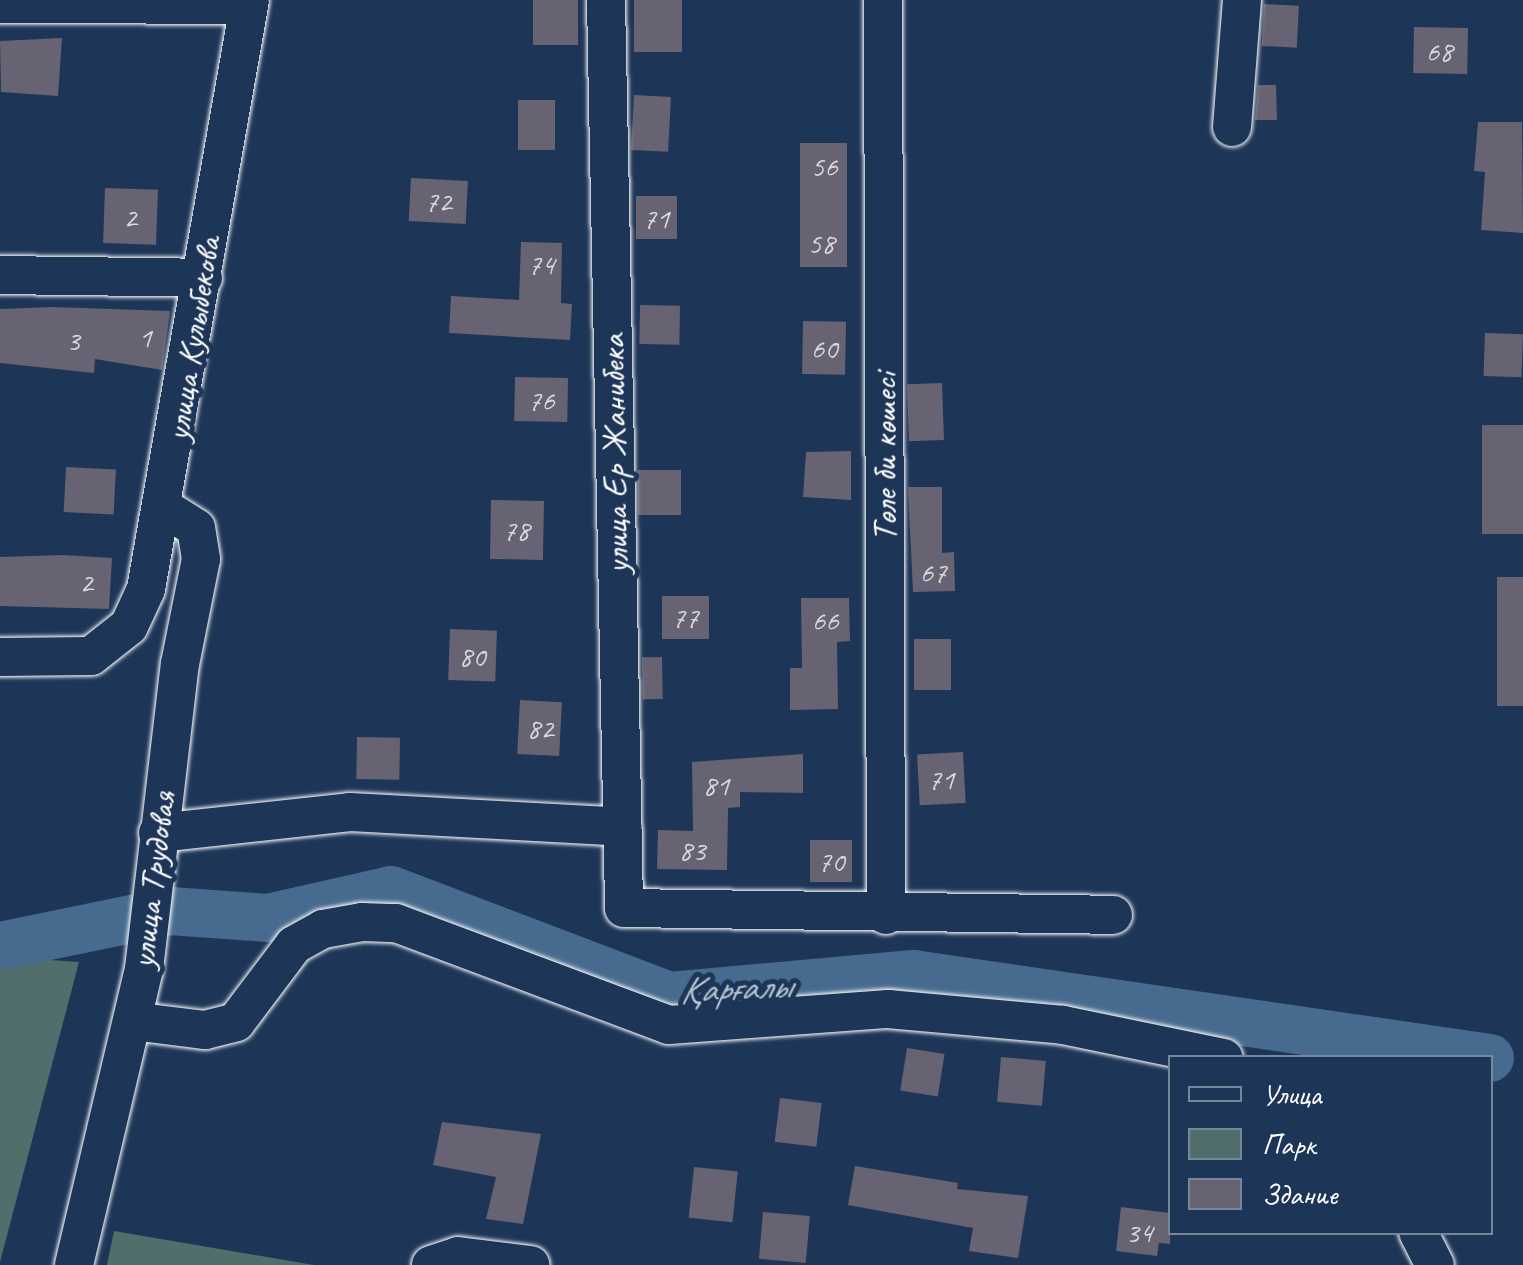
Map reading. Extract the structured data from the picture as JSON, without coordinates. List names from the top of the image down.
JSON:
{
  "streets": {
    "street": [
      "улица Кулыбекова",
      "улица Ер Жанибека",
      "Төле би көшесі",
      "улица Трудовая"
    ]
  },
  "crossings": [
    ["улица Кулыбекова", "улица Трудовая"],
    ["улица Ер Жанибека", "Төле би көшесі"]
  ],
  "water": ["Қарғалы"],
  "house_numbers": [
    "68",
    "56",
    "72",
    "2",
    "71",
    "58",
    "74",
    "1",
    "3",
    "60",
    "76",
    "78",
    "67",
    "2",
    "77",
    "66",
    "80",
    "82",
    "71",
    "81",
    "83",
    "70",
    "34"
  ],
  "legend": ["Улица", "Парк", "Здание"]
}
